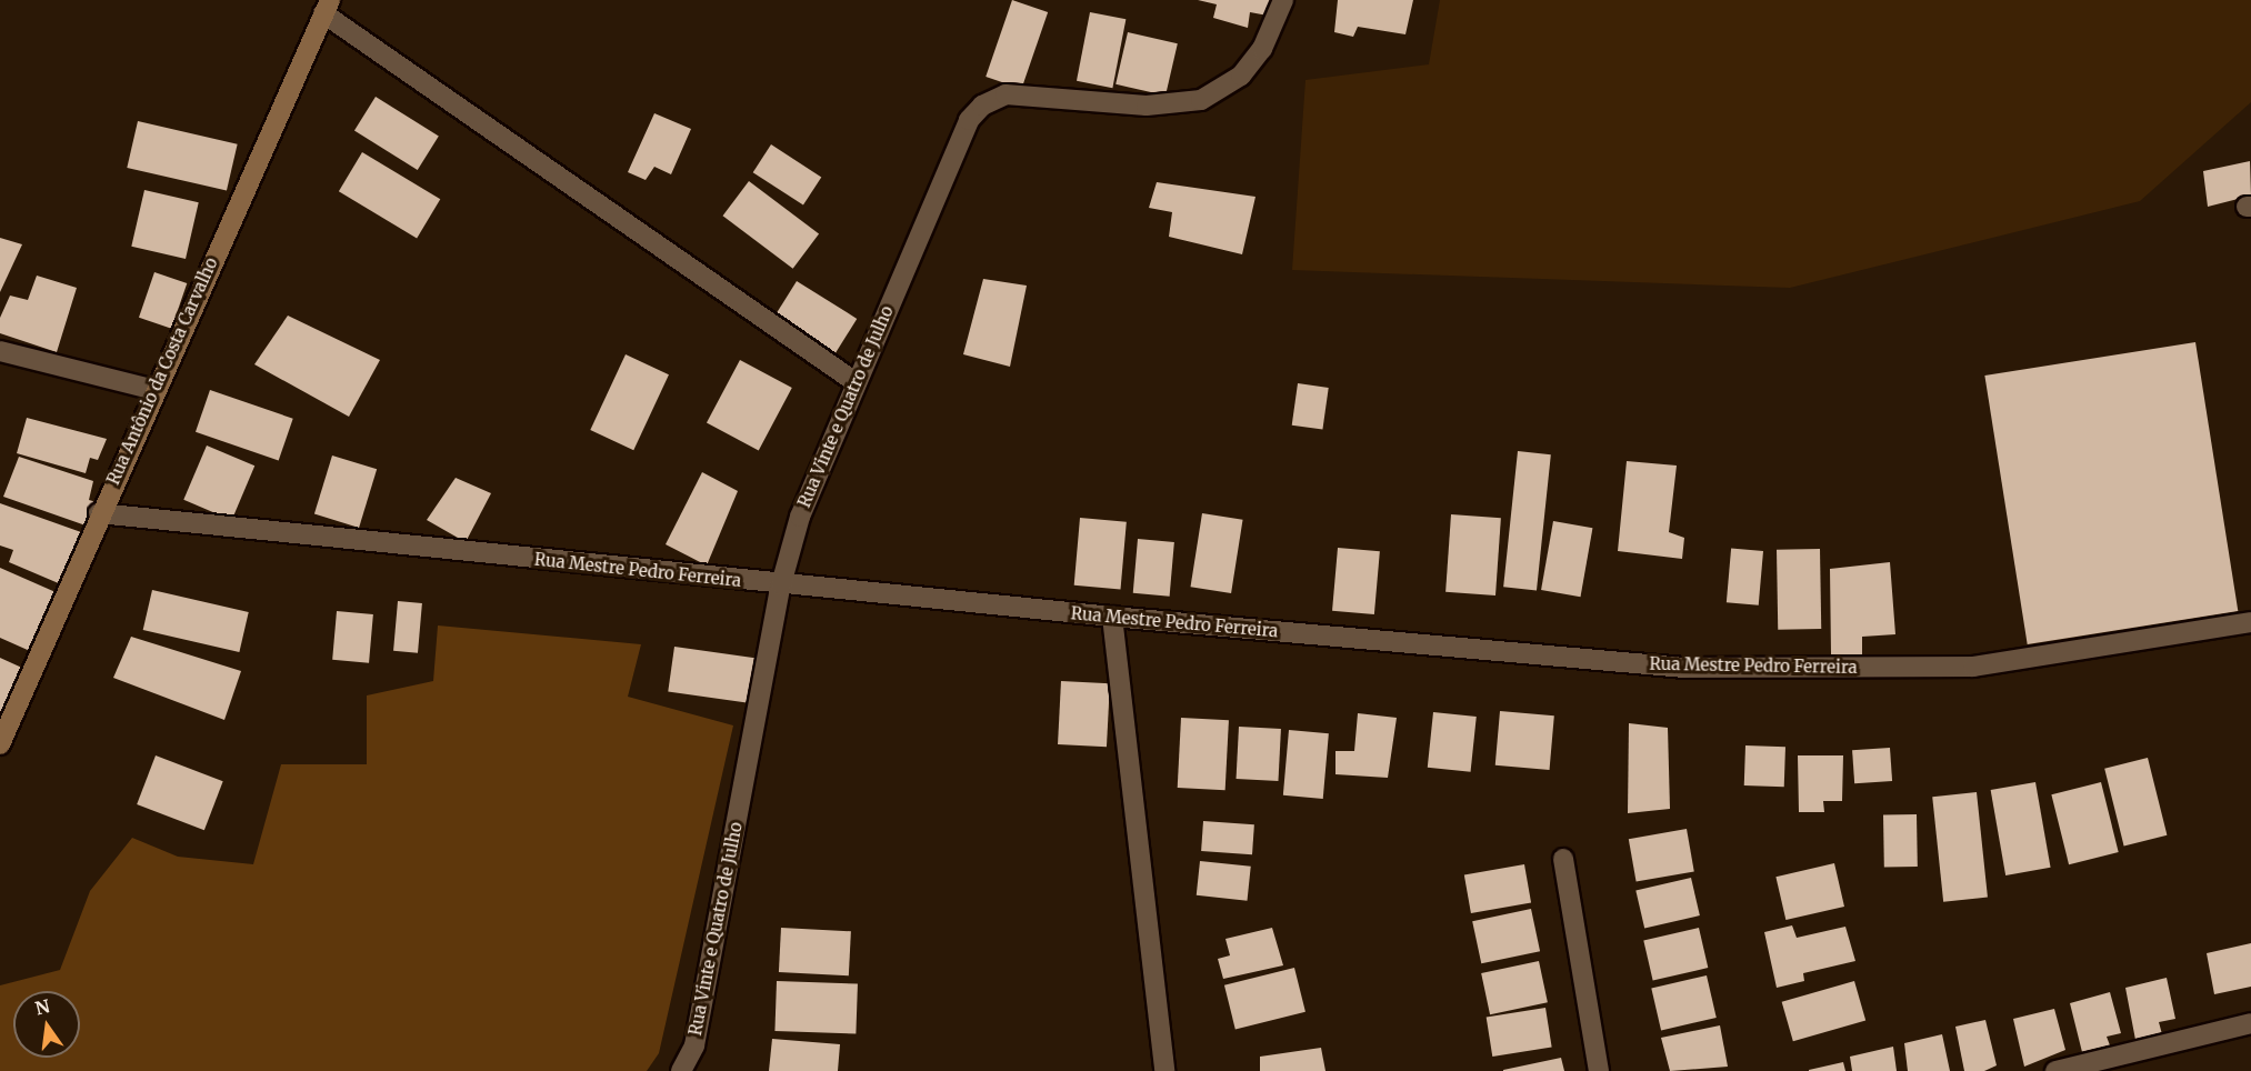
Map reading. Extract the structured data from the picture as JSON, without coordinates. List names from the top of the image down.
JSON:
{
  "streets": {
    "street": ["Rua Antônio da Costa Carvalho", "Rua Vinte e Quatro de Julho", "Rua Mestre Pedro Ferreira"]
  },
  "crossings": [
    ["Rua Antônio da Costa Carvalho", "Rua Mestre Pedro Ferreira"],
    ["Rua Vinte e Quatro de Julho", "Rua Mestre Pedro Ferreira"]
  ],
  "north": "top"
}
